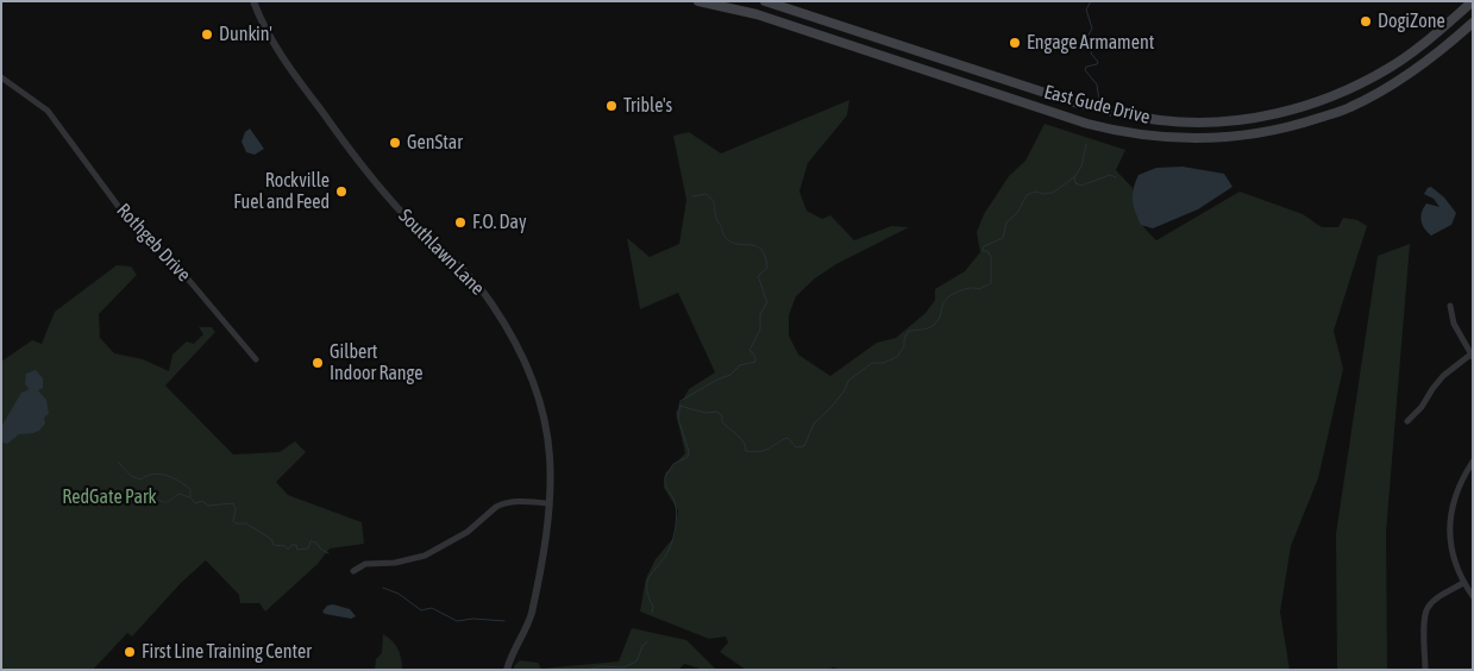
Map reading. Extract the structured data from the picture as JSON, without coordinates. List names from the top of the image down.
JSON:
{
  "streets": {
    "main road": ["East Gude Drive"],
    "street": ["Rothgeb Drive", "Southlawn Lane"]
  },
  "parks": ["RedGate Park"],
  "places": [
    "DogiZone",
    "Dunkin'",
    "Engage Armament",
    "Trible's",
    "GenStar",
    "Rockville Fuel and Feed",
    "F.O. Day",
    "Gilbert Indoor Range",
    "First Line Training Center"
  ]
}
